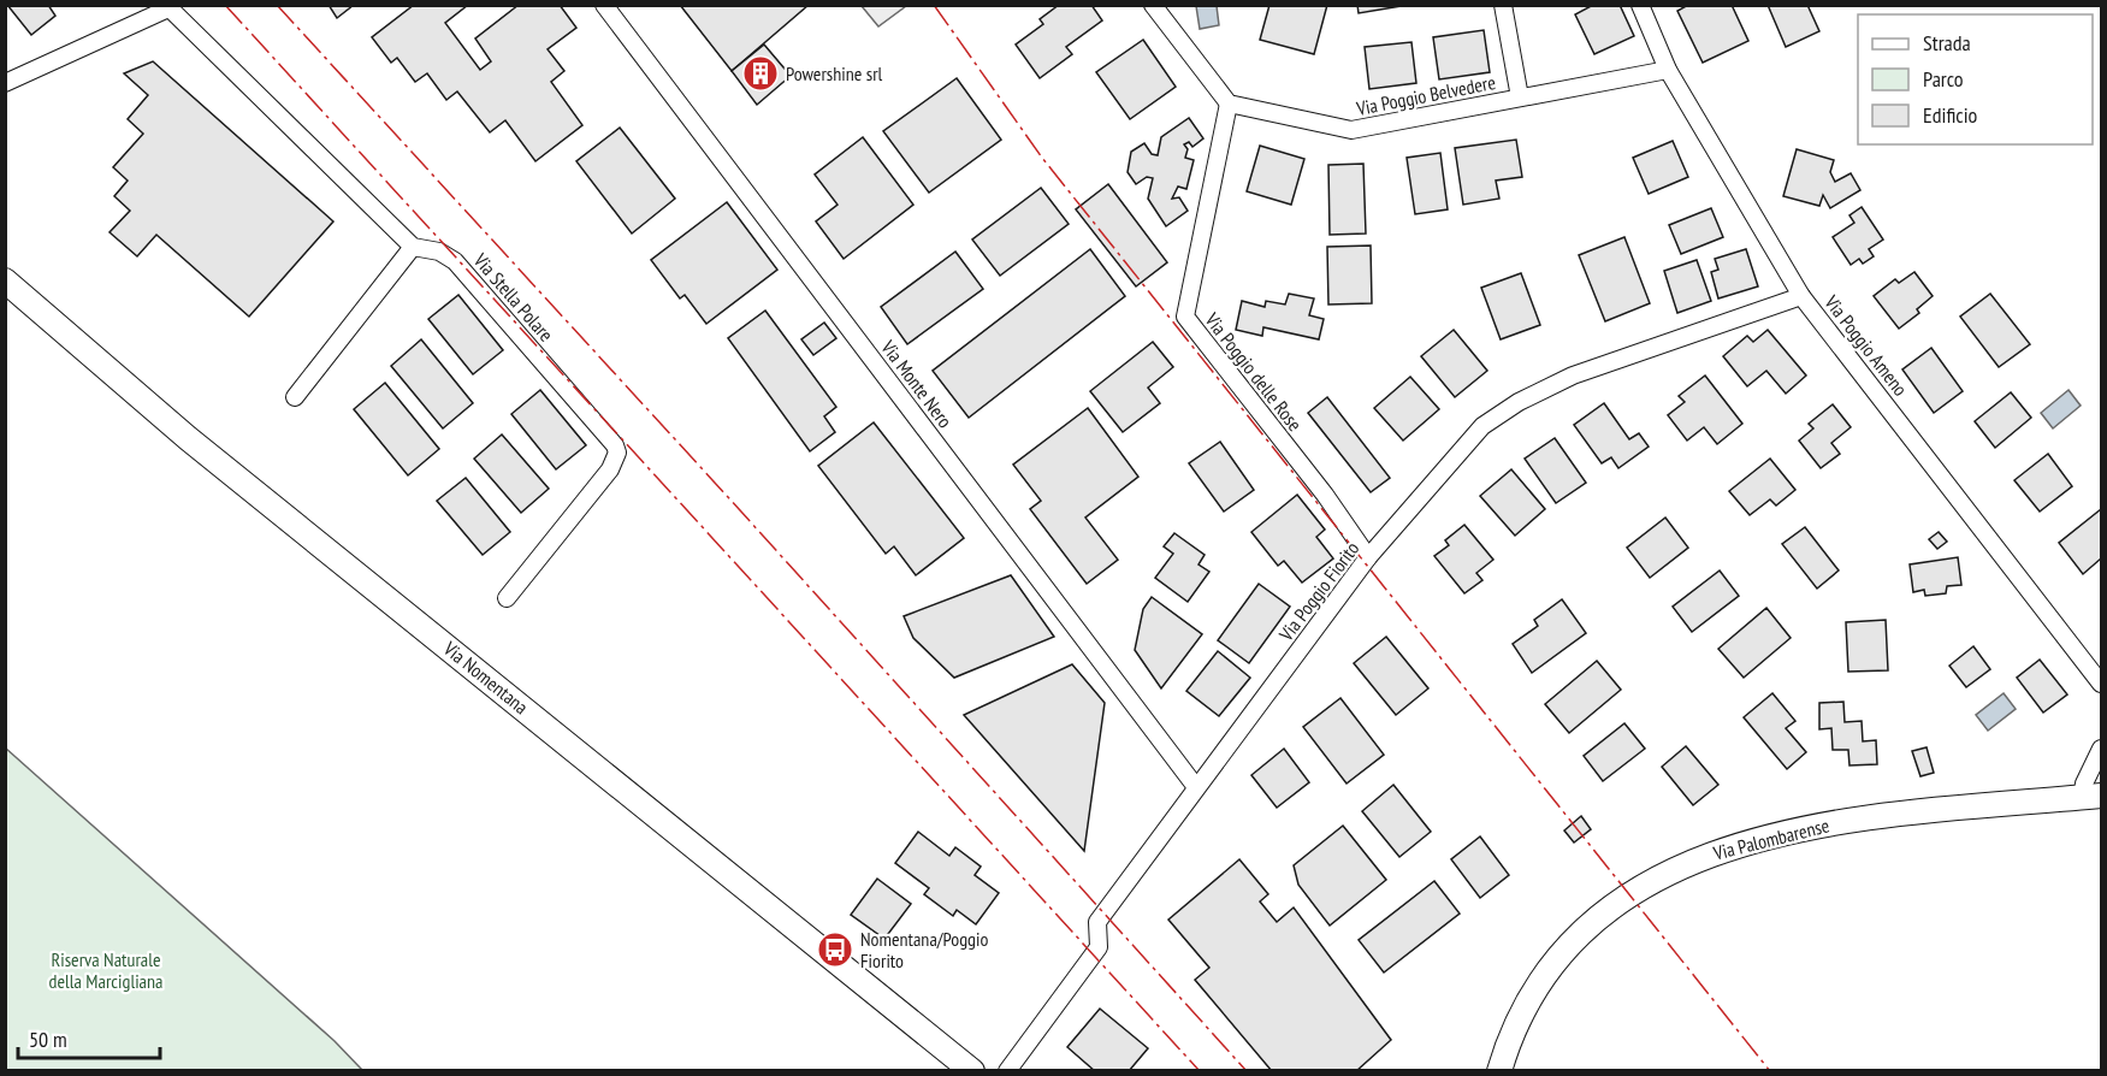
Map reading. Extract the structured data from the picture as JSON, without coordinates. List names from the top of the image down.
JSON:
{
  "streets": {
    "street": [
      "Via Poggio Belvedere",
      "Via Stella Polare",
      "Via Poggio Ameno",
      "Via Poggio delle Rose",
      "Via Monte Nero",
      "Via Poggio Fiorito",
      "Via Nomentana",
      "Via Palombarense"
    ]
  },
  "crossings": [
    ["Via Poggio Belvedere", "Via Poggio Ameno"],
    ["Via Poggio Belvedere", "Via Poggio delle Rose"],
    ["Via Poggio Ameno", "Via Poggio Fiorito"],
    ["Via Poggio delle Rose", "Via Poggio Fiorito"],
    ["Via Monte Nero", "Via Poggio Fiorito"]
  ],
  "parks": ["Riserva Naturale della Marcigliana"],
  "places": {
    "building": ["Powershine srl"],
    "bus stop": ["Nomentana/Poggio Fiorito"]
  },
  "legend": ["Strada", "Parco", "Edificio"],
  "scale_bar": "50 m"
}
